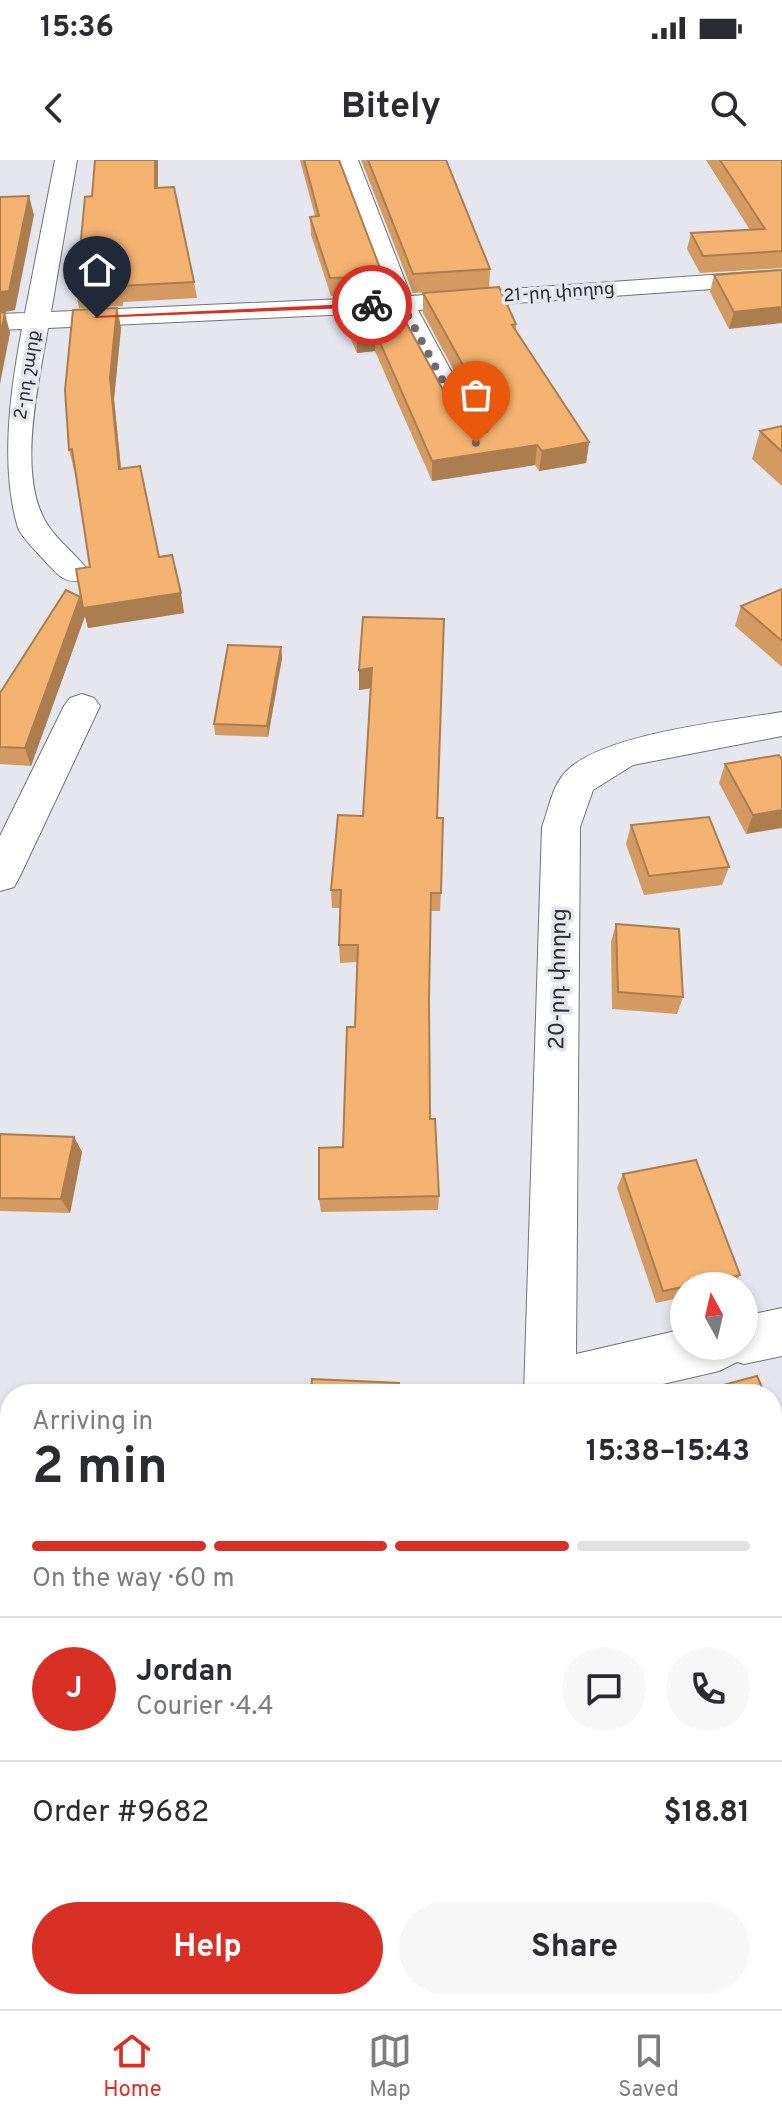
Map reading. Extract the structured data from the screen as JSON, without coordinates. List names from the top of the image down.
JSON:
{
  "streets": {
    "street": ["21-րդ փողոց", "2-րդ շարք", "20-րդ փողոց"]
  },
  "crossings": [
    ["21-րդ փողոց", "2-րդ շարք"]
  ],
  "north": "top",
  "page": {
    "status": "15:36",
    "header": "Bitely",
    "heading": ["2 min", "Arriving in", "15:38–15:43"],
    "panel": [
      "Jordan",
      "Courier · 4.4",
      "Order #9682",
      "$18.81"
    ],
    "bar": "On the way · 60 m",
    "round": "J",
    "buttons": ["Help", "Share"],
    "tabs": ["Home", "Map", "Saved"]
  }
}
